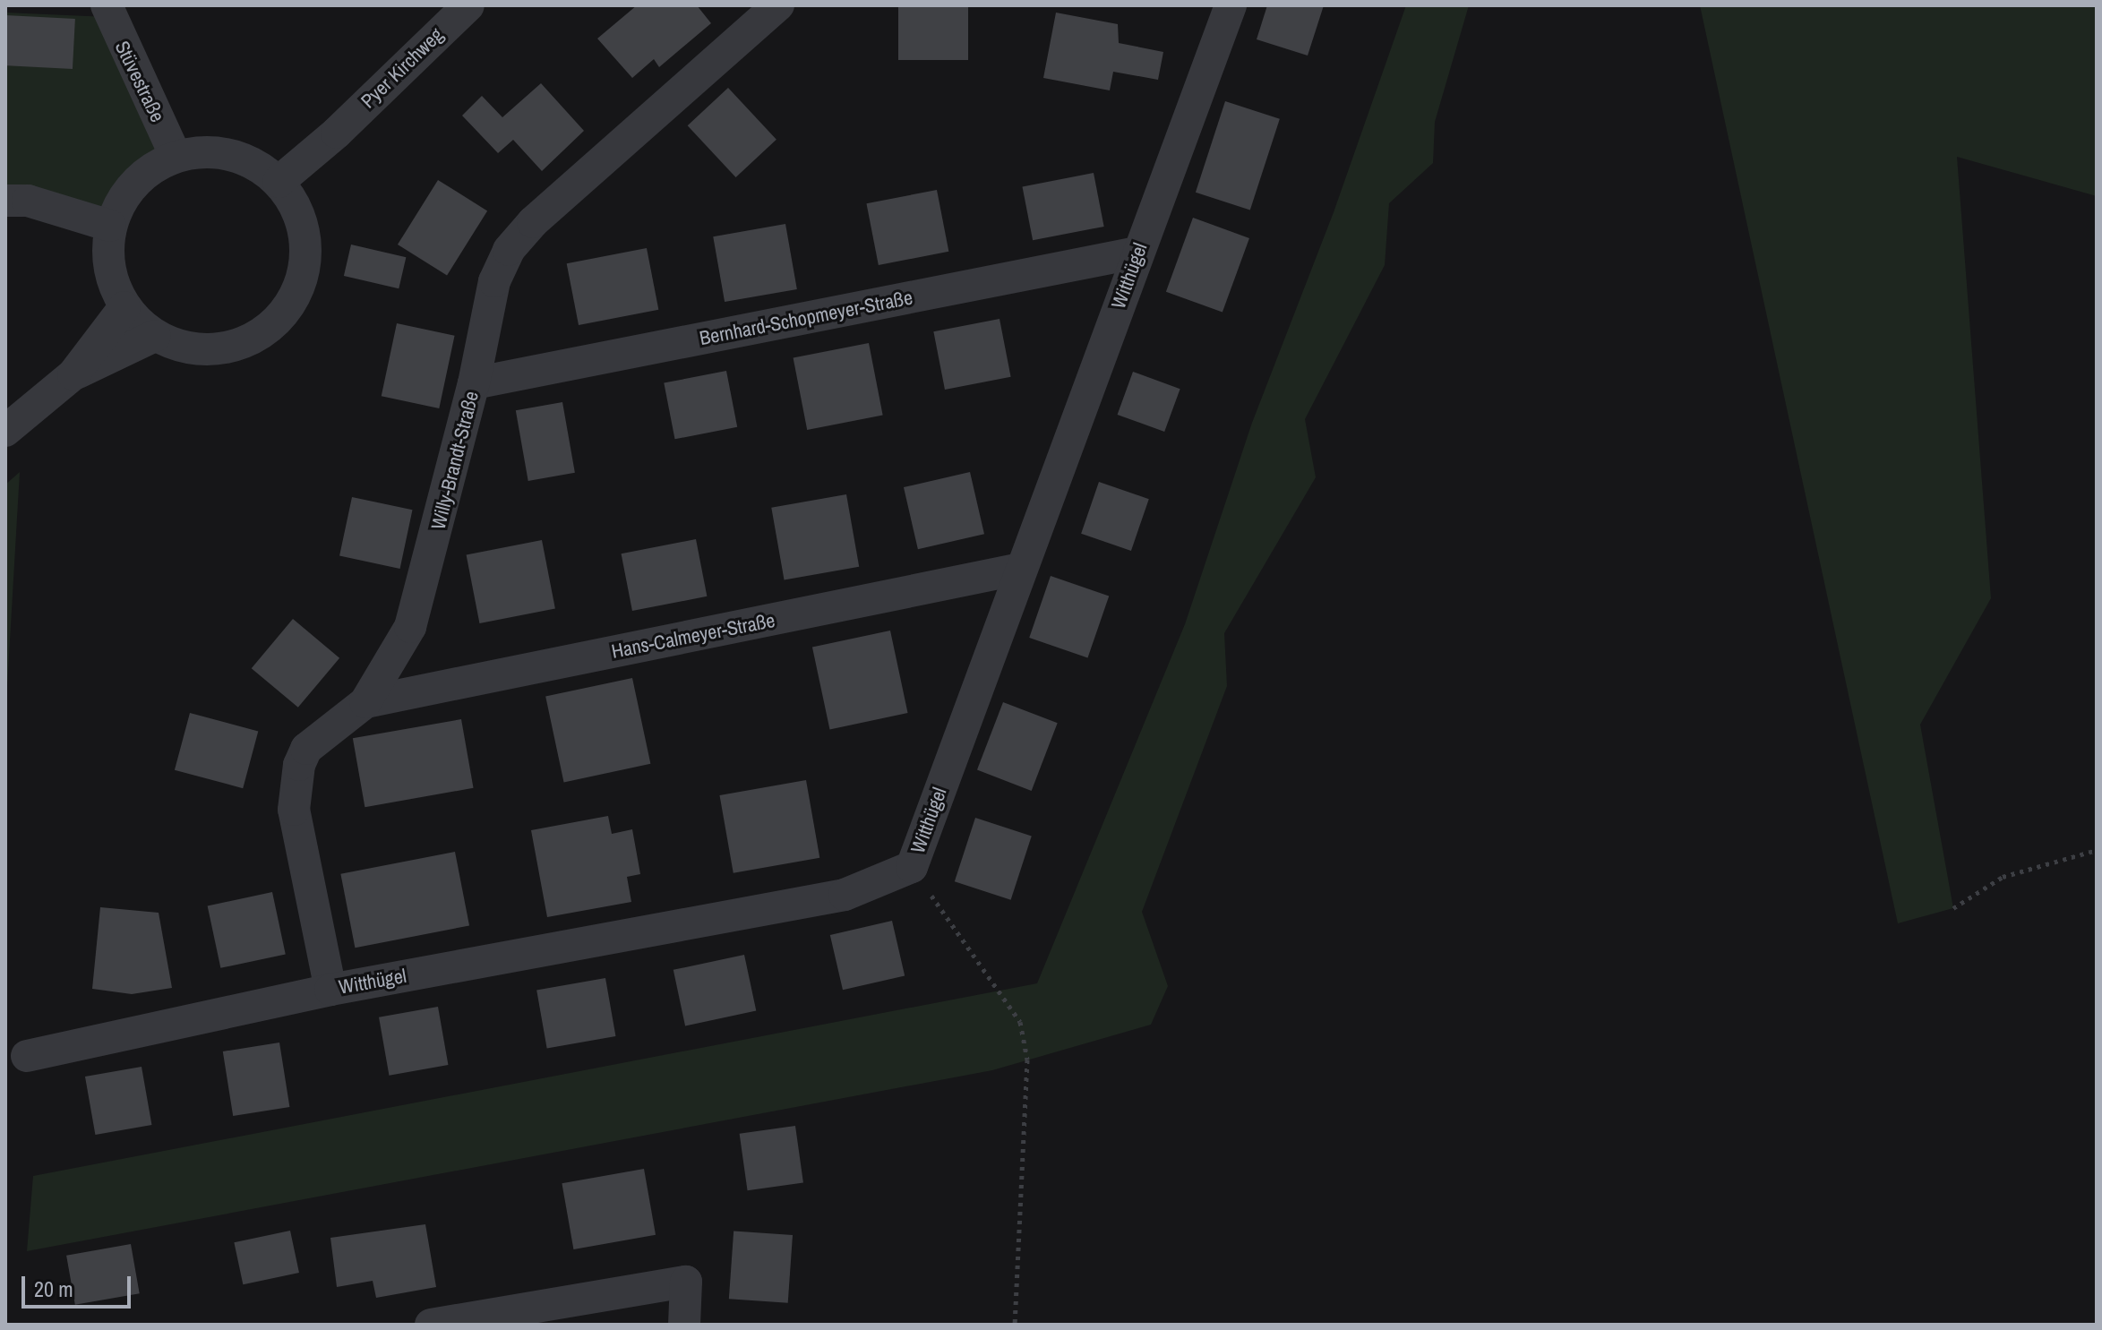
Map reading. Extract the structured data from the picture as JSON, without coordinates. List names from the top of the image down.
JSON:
{
  "streets": {
    "street": [
      "Pyer Kirchweg",
      "Stüvestraße",
      "Witthügel",
      "Bernhard-Schopmeyer-Straße",
      "Willy-Brandt-Straße",
      "Hans-Calmeyer-Straße"
    ]
  },
  "crossings": [
    ["Pyer Kirchweg", "Stüvestraße"],
    ["Witthügel", "Bernhard-Schopmeyer-Straße"],
    ["Witthügel", "Willy-Brandt-Straße"],
    ["Witthügel", "Hans-Calmeyer-Straße"],
    ["Bernhard-Schopmeyer-Straße", "Willy-Brandt-Straße"],
    ["Willy-Brandt-Straße", "Hans-Calmeyer-Straße"]
  ],
  "scale_bar": "20 m"
}
